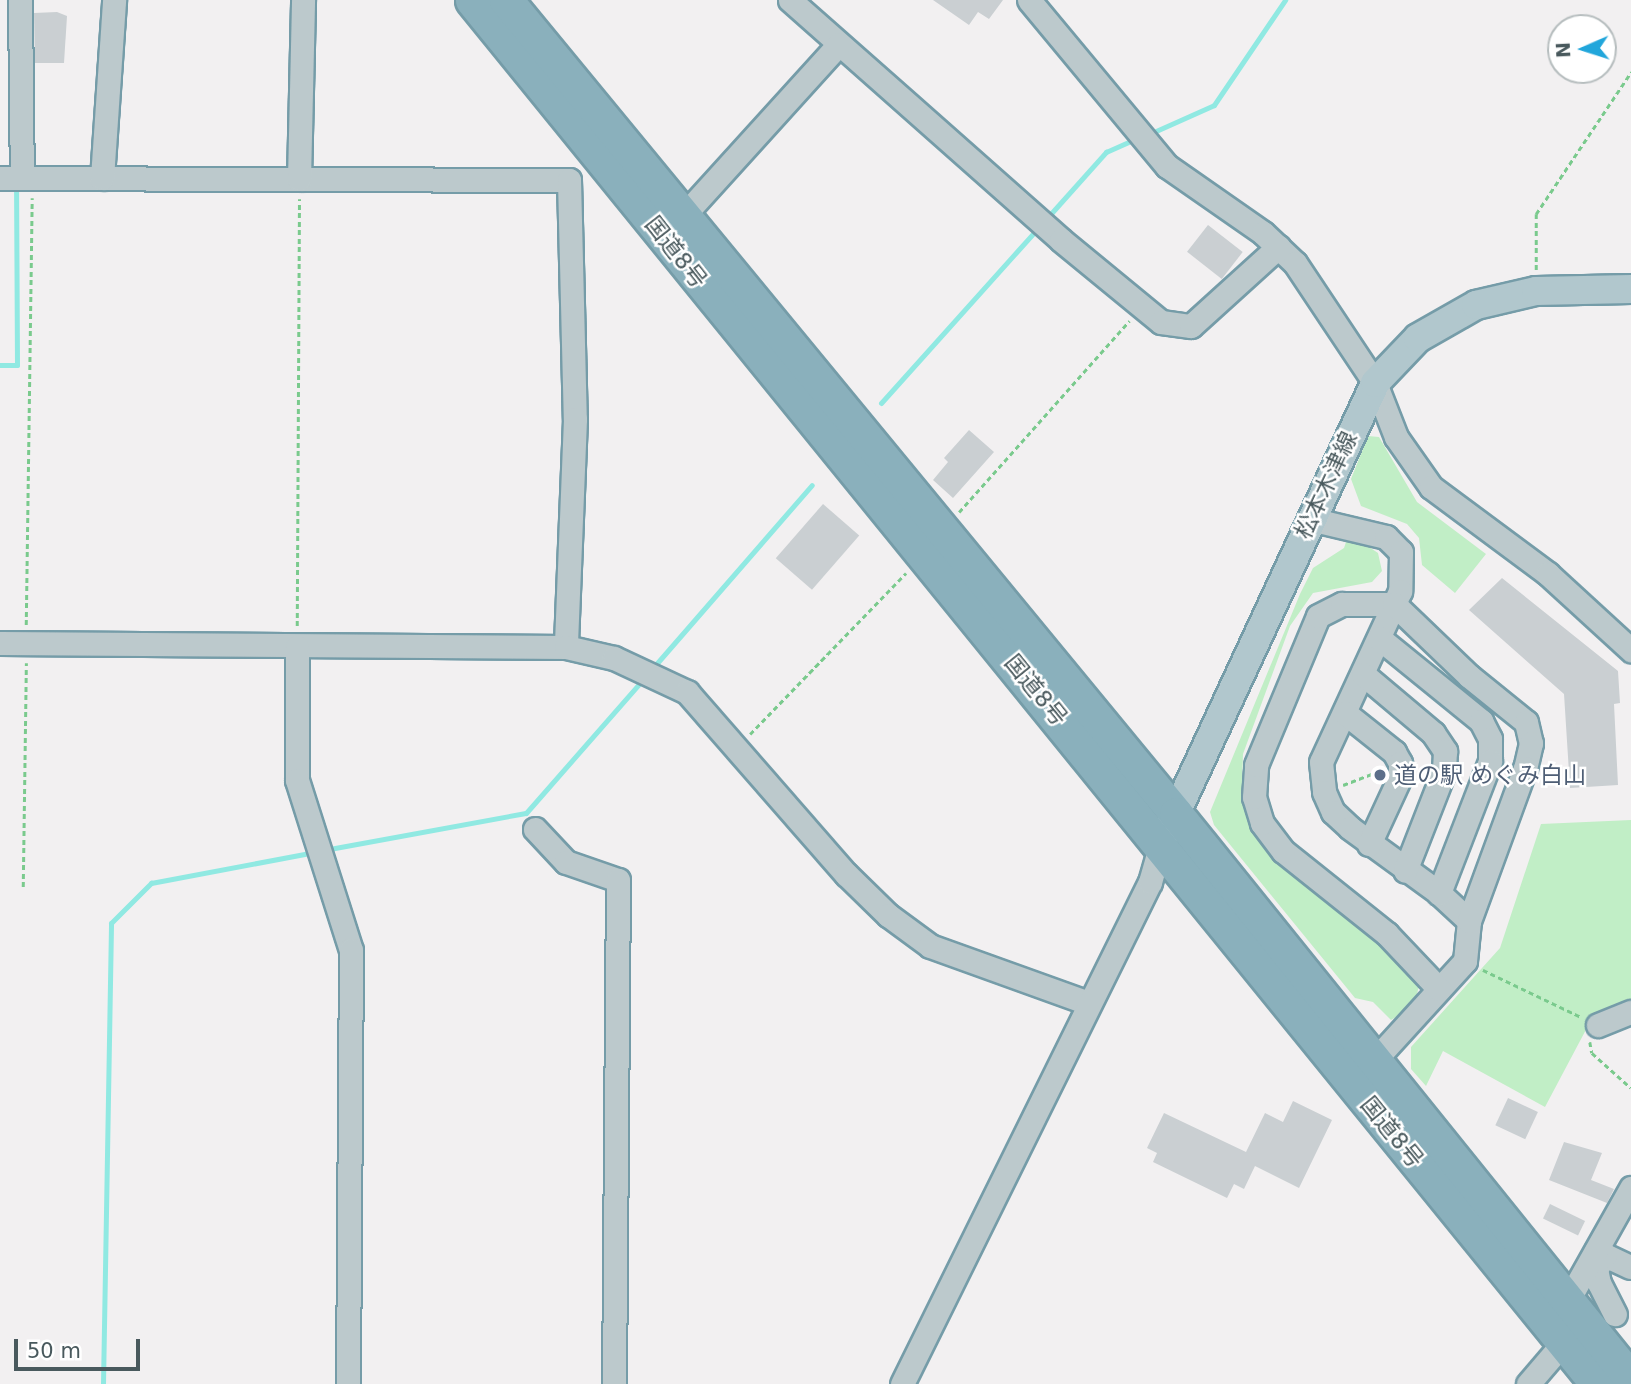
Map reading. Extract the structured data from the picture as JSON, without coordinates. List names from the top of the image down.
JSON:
{
  "streets": {
    "highway": ["国道8号"],
    "main road": ["松本木津線"]
  },
  "crossings": [
    ["国道8号", "松本木津線"]
  ],
  "places": ["道の駅 めぐみ白山"],
  "scale_bar": "50 m",
  "north": "left"
}
